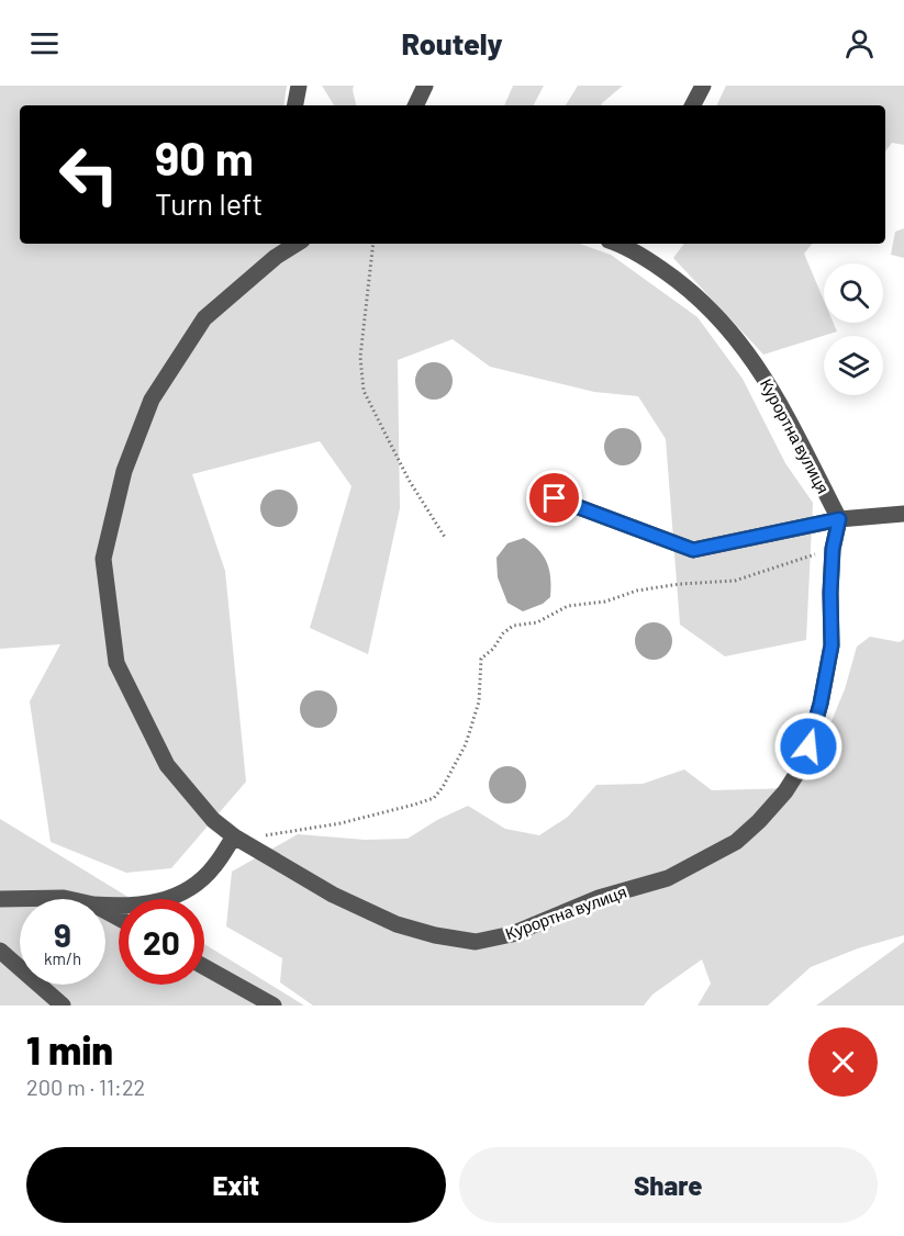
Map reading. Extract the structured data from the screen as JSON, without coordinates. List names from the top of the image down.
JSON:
{
  "streets": {
    "lane": ["Курортна вулиця"]
  },
  "page": {
    "header": "Routely",
    "turn": ["90 m", "Turn left"],
    "speed": "9 km/h",
    "limit": "20",
    "heading": ["1 min", "200 m · 11:22"],
    "buttons": ["Exit", "Share"]
  }
}
